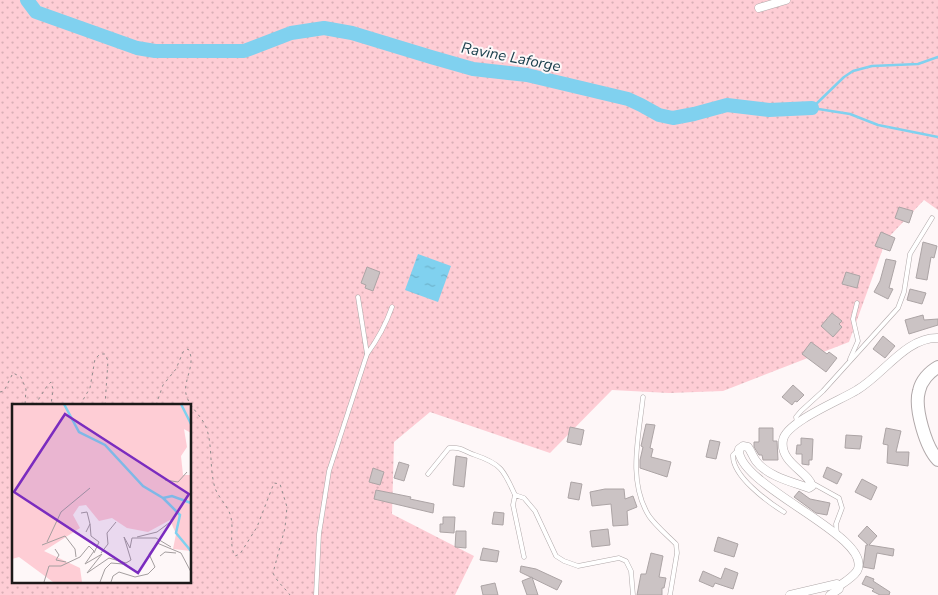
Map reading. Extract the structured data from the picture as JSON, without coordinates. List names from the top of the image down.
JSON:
{
  "water": ["Ravine Laforge"]
}
